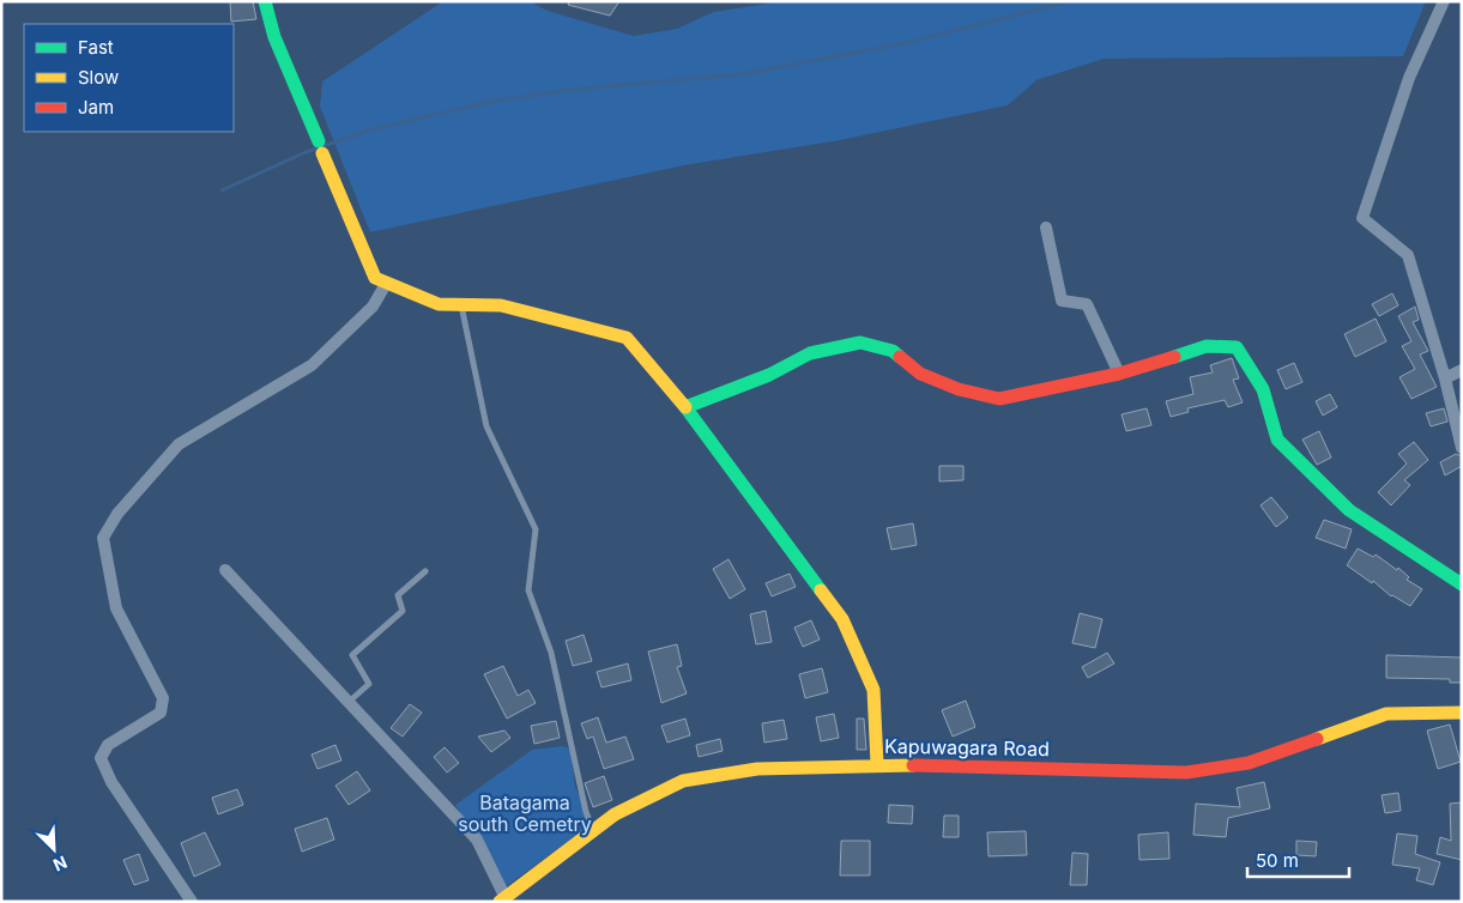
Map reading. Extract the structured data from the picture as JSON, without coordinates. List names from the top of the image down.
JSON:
{
  "streets": {
    "street": ["Kapuwagara Road"]
  },
  "parks": ["Batagama south Cemetry"],
  "legend": ["Fast", "Slow", "Jam"],
  "scale_bar": "50 m",
  "north": "bottom right"
}
